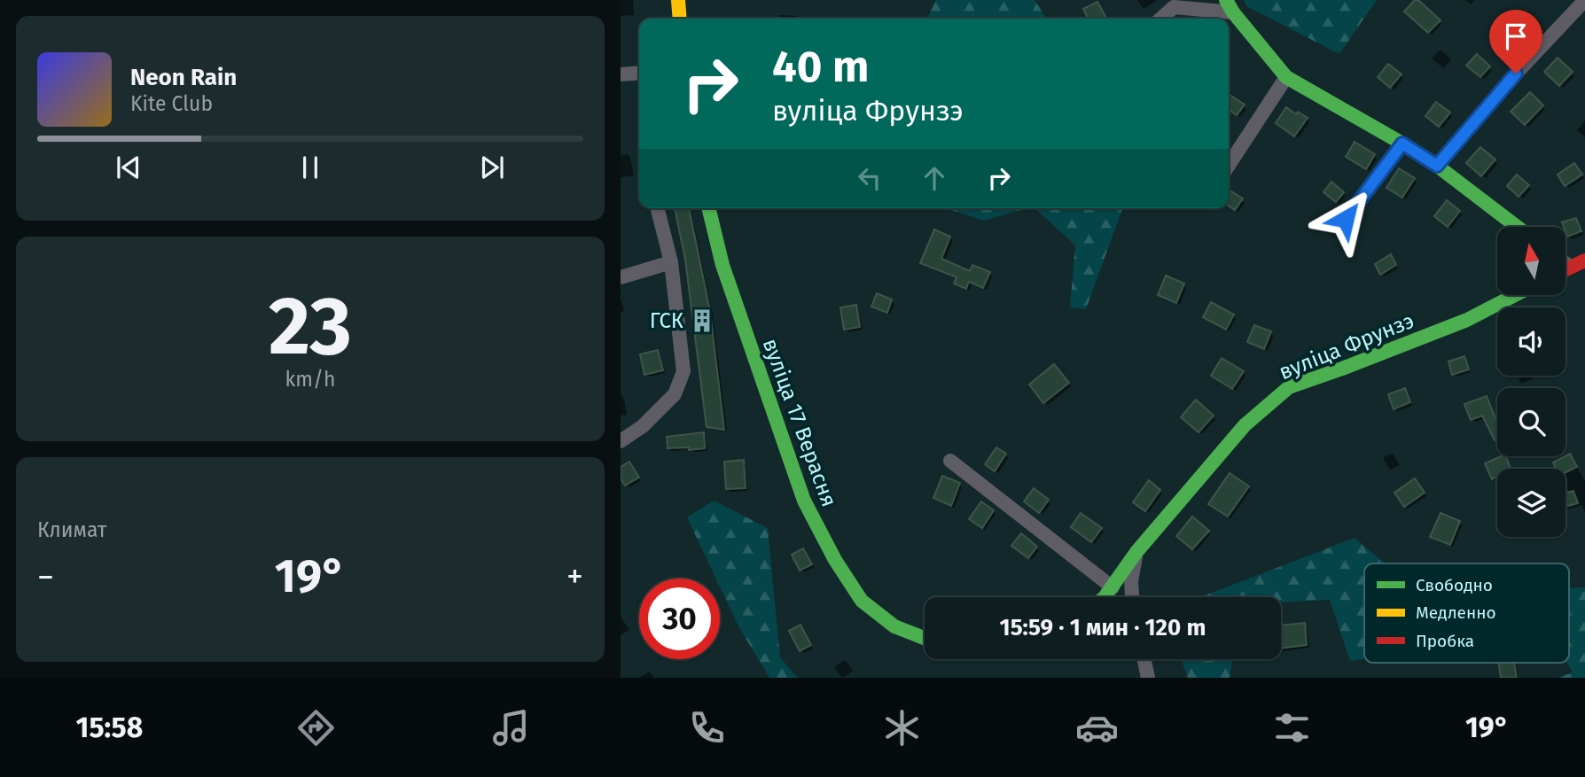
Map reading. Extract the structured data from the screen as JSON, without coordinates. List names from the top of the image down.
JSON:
{
  "streets": {
    "street": ["вуліца Фрунзэ", "вуліца 17 Верасня"]
  },
  "places": {
    "building": ["ГСК"]
  },
  "legend": ["Свободно", "Медленно", "Пробка"],
  "north": "top",
  "page": {
    "turn": ["40 m", "вуліца Фрунзэ"],
    "song": ["Neon Rain", "Kite Club"],
    "tile": [
      ["23", "km/h"],
      "Климат"
    ],
    "heat": ["−", "19°", "+"],
    "limit": "30",
    "trip": "15:59 · 1 мин · 120 m",
    "tabs": ["15:58", "19°"]
  }
}
